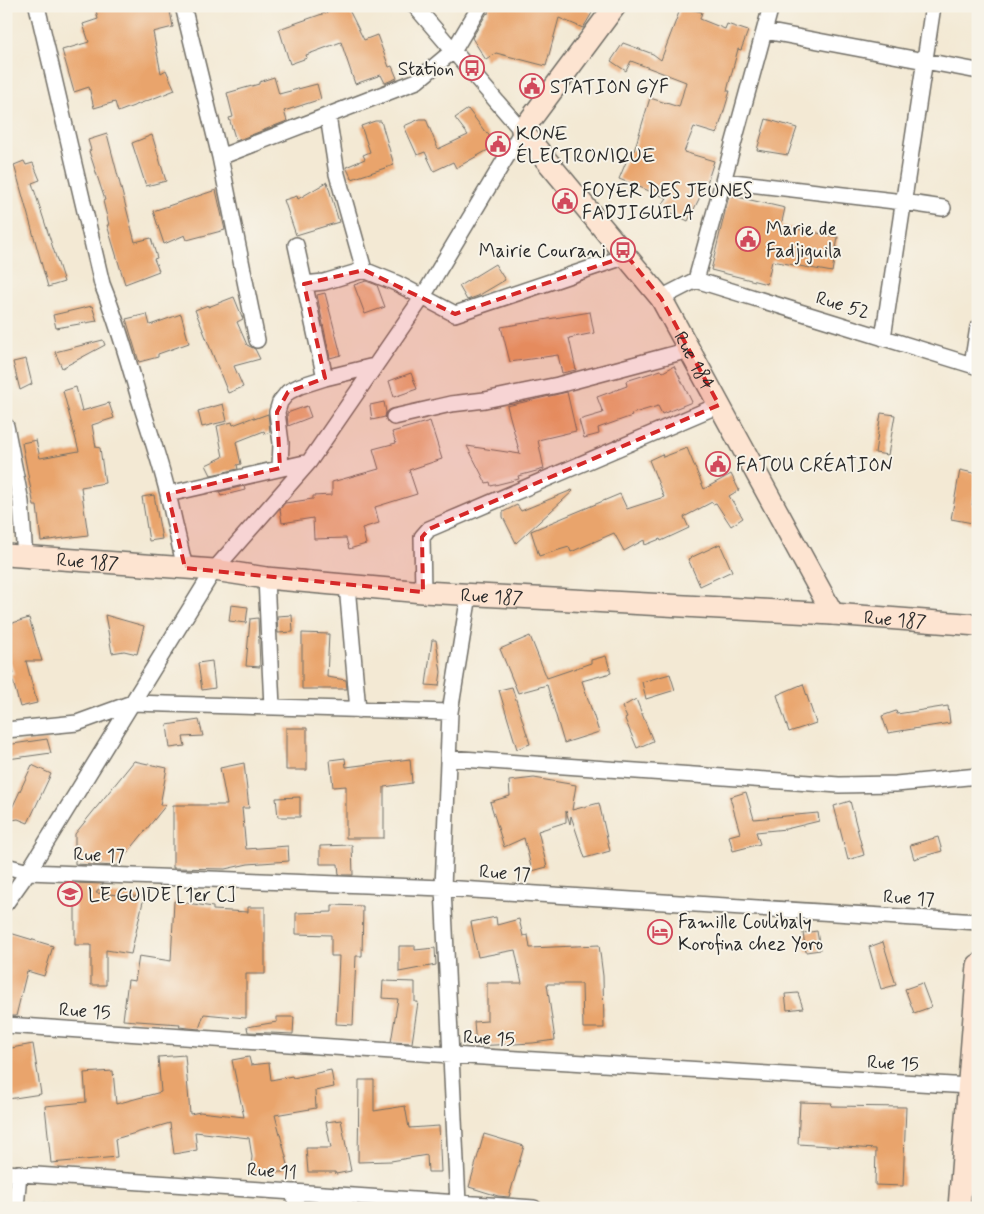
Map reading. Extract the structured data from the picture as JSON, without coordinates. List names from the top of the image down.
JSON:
{
  "streets": {
    "street": [
      "Rue 52",
      "Rue 184",
      "Rue 187",
      "Rue 17",
      "Rue 15",
      "Rue 11"
    ]
  },
  "crossings": [
    ["Rue 184", "Rue 187"]
  ],
  "places": {
    "bus stop": ["Station", "Mairie Courani"],
    "public building": [
      "STATION GYF",
      "KONE ÉLECTRONIQUE",
      "FOYER DES JEUNES FADJIGUILA",
      "Marie de Fadjiguila",
      "FATOU CRÉATION"
    ],
    "school or university": ["LE GUIDE [1er C]"],
    "hotel": ["Famille Coulibaly Korofina chez Yoro"]
  }
}
